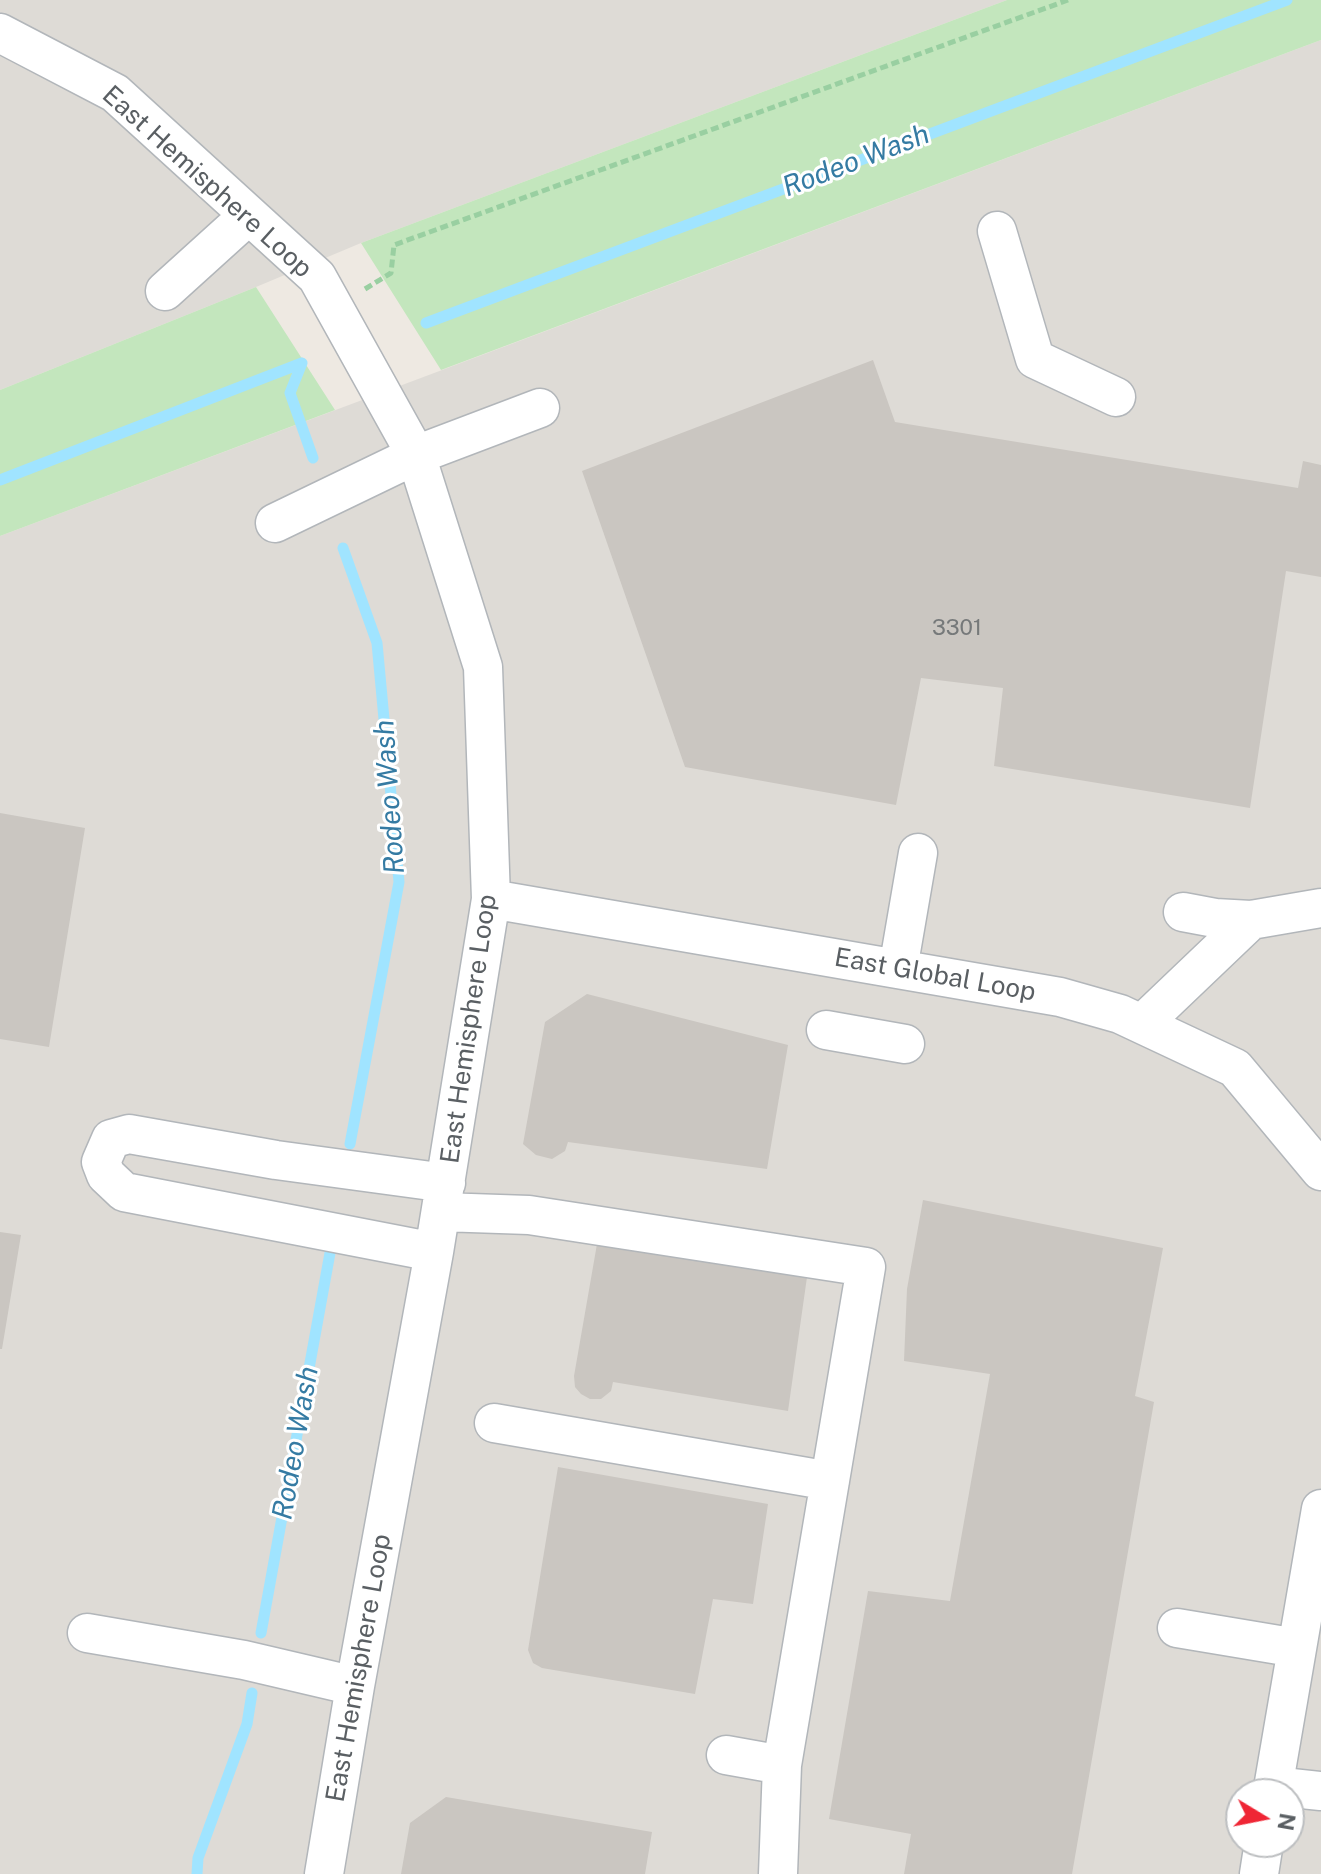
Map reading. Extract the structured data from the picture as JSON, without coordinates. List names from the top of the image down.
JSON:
{
  "streets": {
    "street": ["East Hemisphere Loop", "East Global Loop"]
  },
  "crossings": [
    ["East Hemisphere Loop", "East Global Loop"]
  ],
  "water": ["Rodeo Wash"],
  "house_numbers": ["3301"],
  "north": "right"
}
